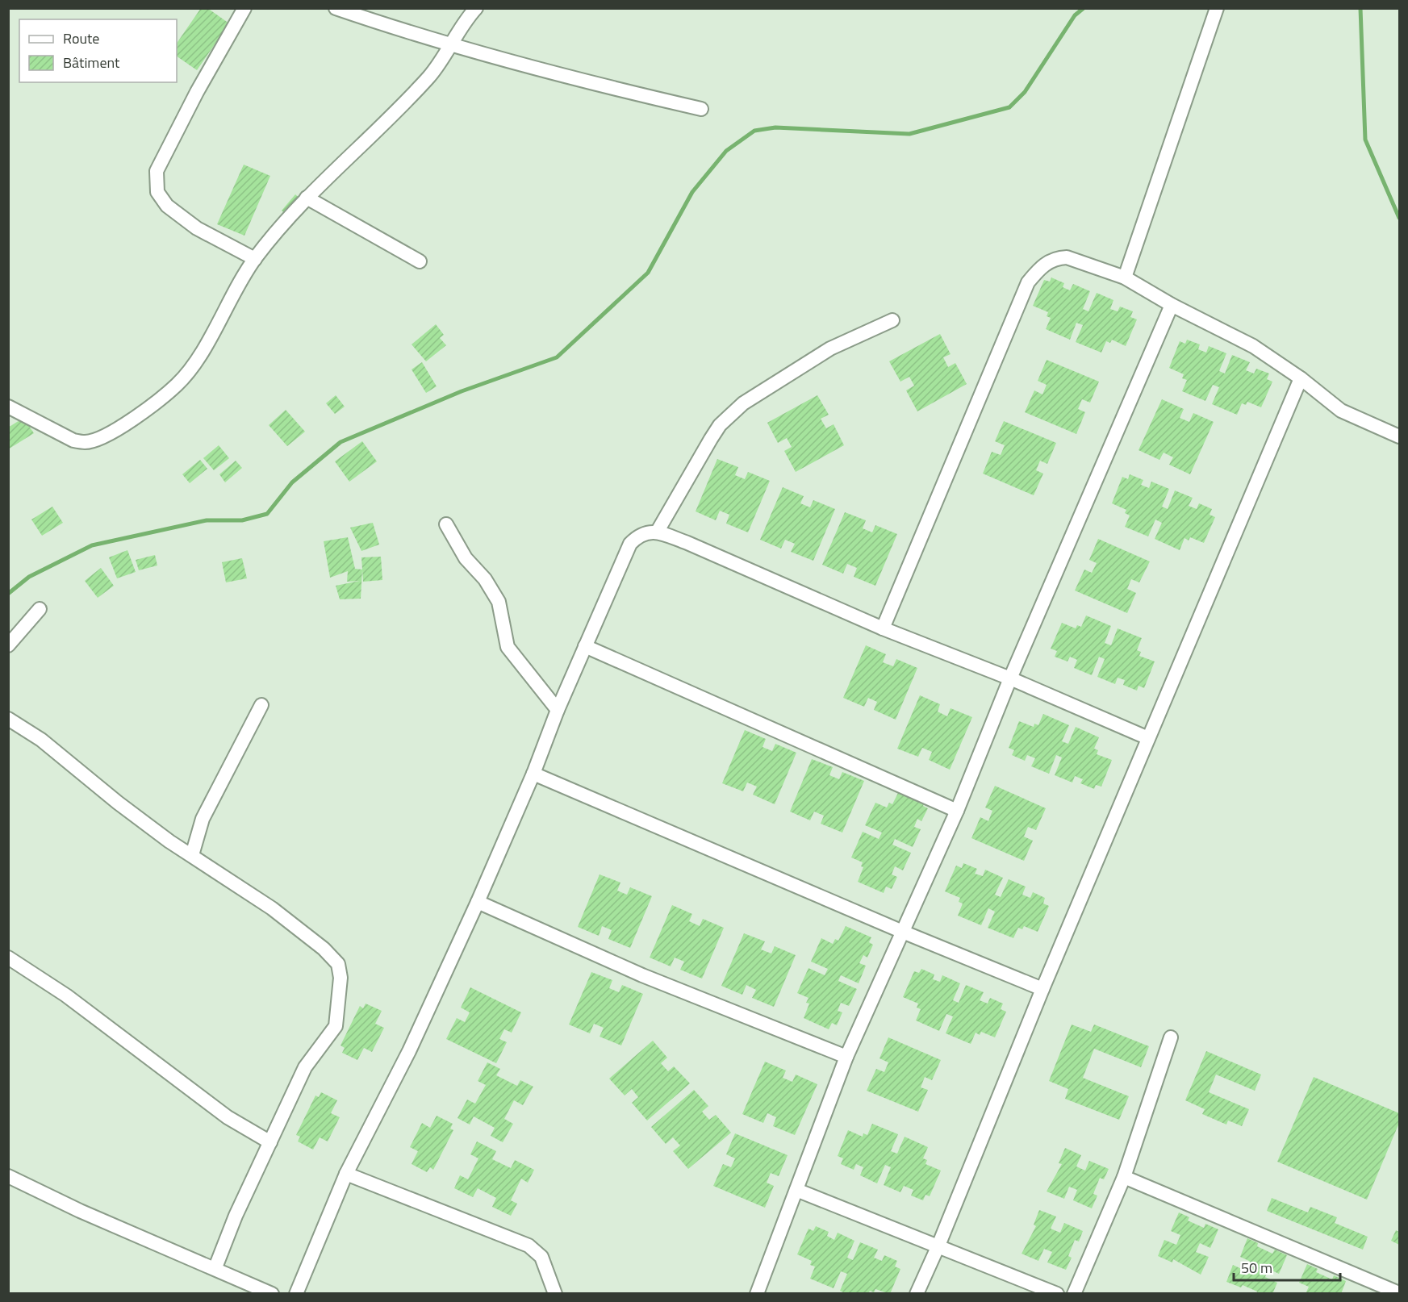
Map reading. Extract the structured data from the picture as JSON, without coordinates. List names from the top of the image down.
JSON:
{
  "legend": ["Route", "Bâtiment"],
  "scale_bar": "50 m"
}
